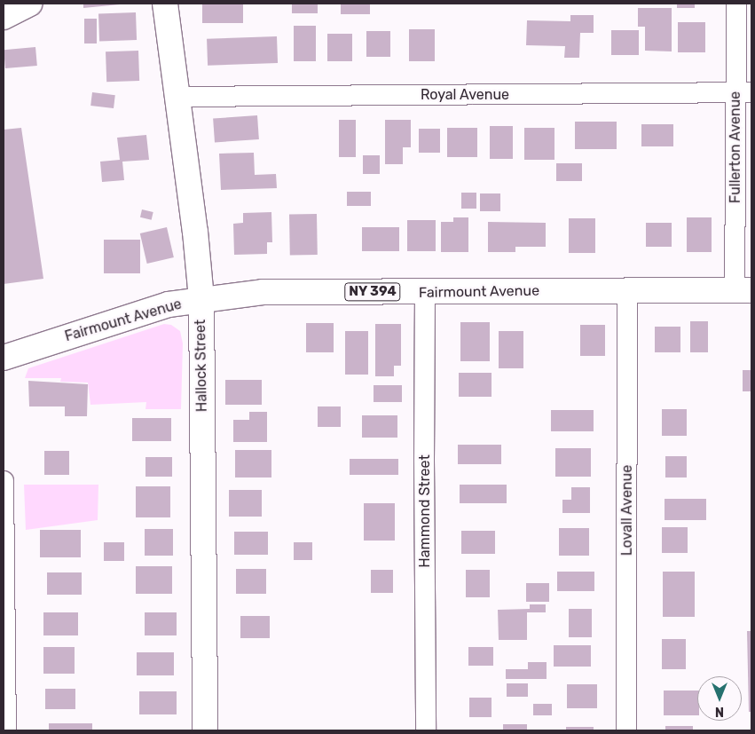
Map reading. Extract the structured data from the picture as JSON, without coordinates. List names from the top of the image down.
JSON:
{
  "streets": {
    "street": [
      "Royal Avenue",
      "Fullerton Avenue",
      "NY 394",
      "Fairmount Avenue",
      "Hallock Street",
      "Lovall Avenue",
      "Hammond Street"
    ]
  },
  "crossings": [
    ["Royal Avenue", "Fullerton Avenue"],
    ["Royal Avenue", "Hallock Street"],
    ["Fullerton Avenue", "Fairmount Avenue"],
    ["Fairmount Avenue", "Hallock Street"],
    ["Fairmount Avenue", "Lovall Avenue"],
    ["Fairmount Avenue", "Hammond Street"]
  ],
  "north": "bottom"
}
